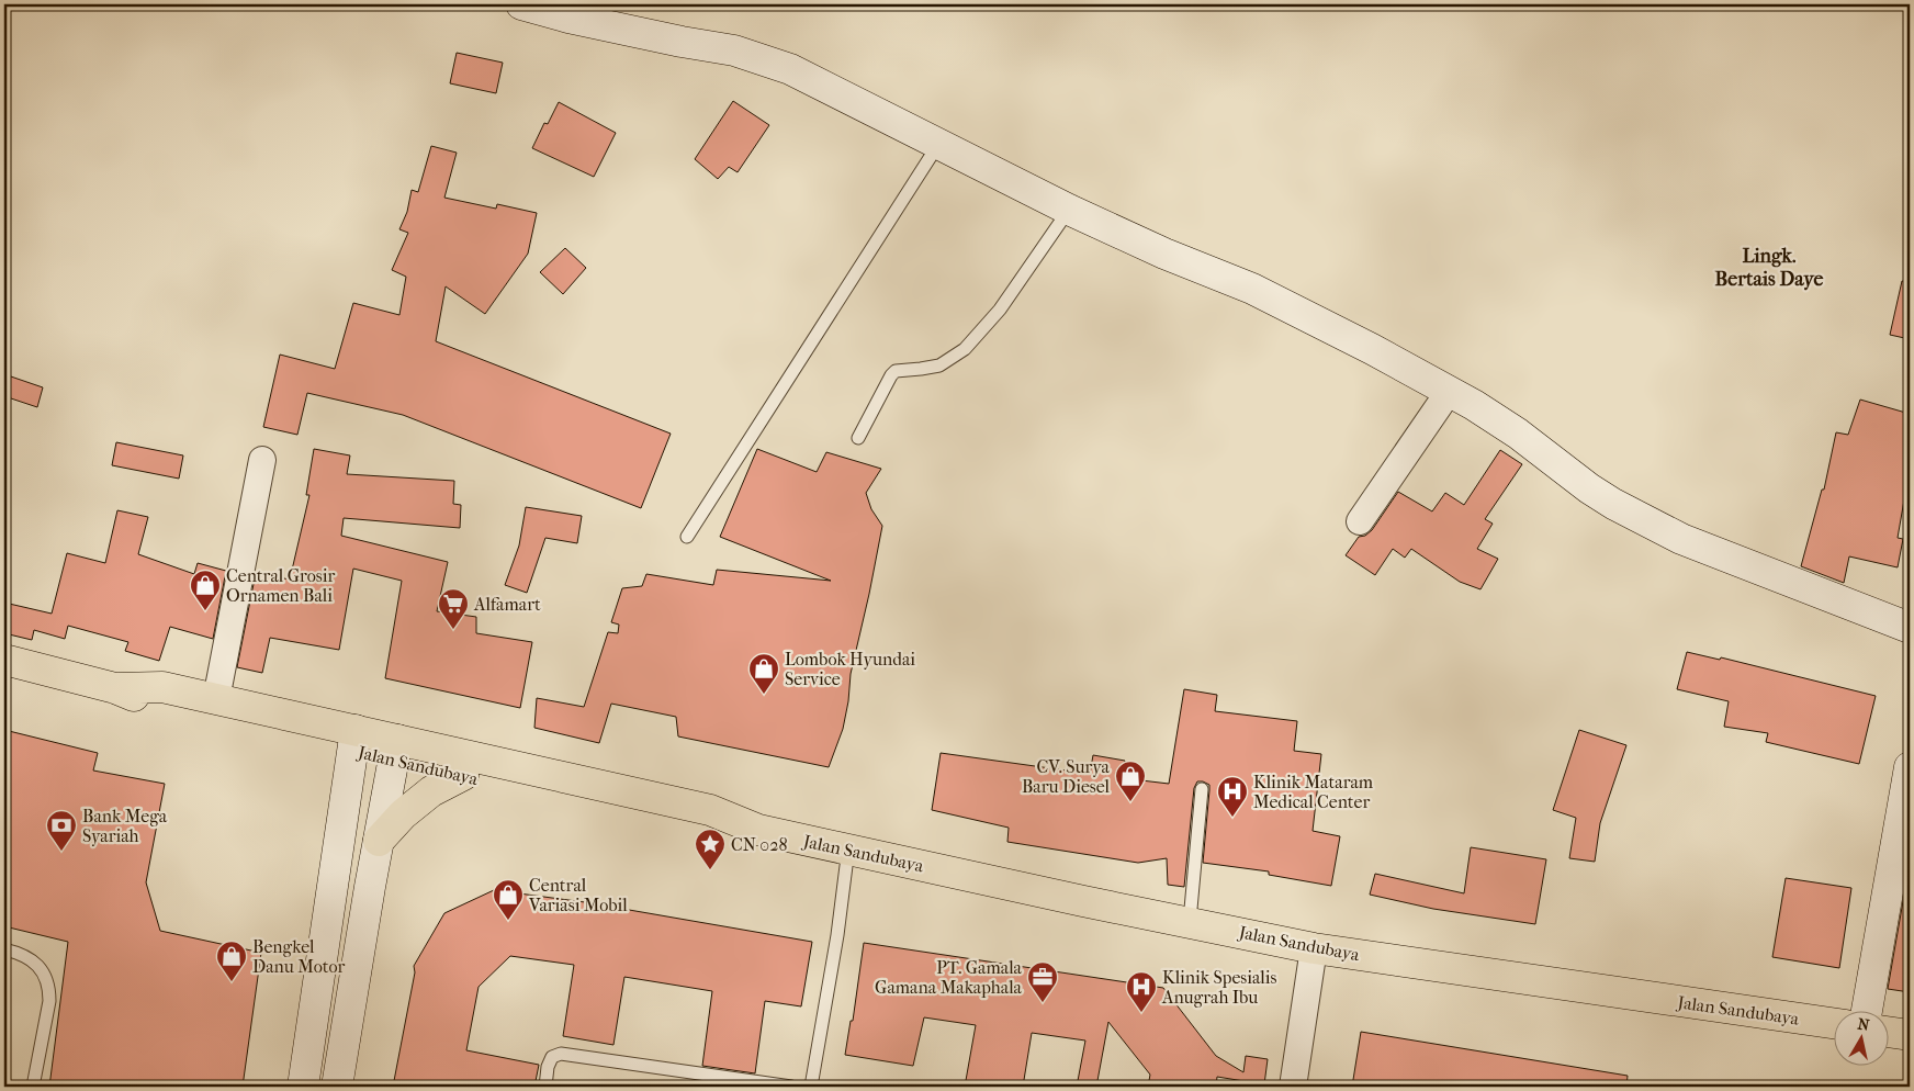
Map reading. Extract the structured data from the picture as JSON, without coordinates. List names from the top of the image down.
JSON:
{
  "streets": {
    "highway": ["Jalan Sandubaya"]
  },
  "districts": ["Lingk. Bertais Daye"],
  "places": {
    "shop": [
      "Central Grosir Ornamen Bali",
      "Lombok Hyundai Service",
      "CV. Surya Baru Diesel",
      "Central Variasi Mobil",
      "Bengkel Danu Motor"
    ],
    "supermarket": ["Alfamart"],
    "hospital": ["Klinik Mataram Medical Center", "Klinik Spesialis Anugrah Ibu"],
    "bank": ["Bank Mega Syariah"],
    "place": ["CN 028"],
    "office": ["PT. Gamala Gamana Makaphala"]
  },
  "north": "top"
}
